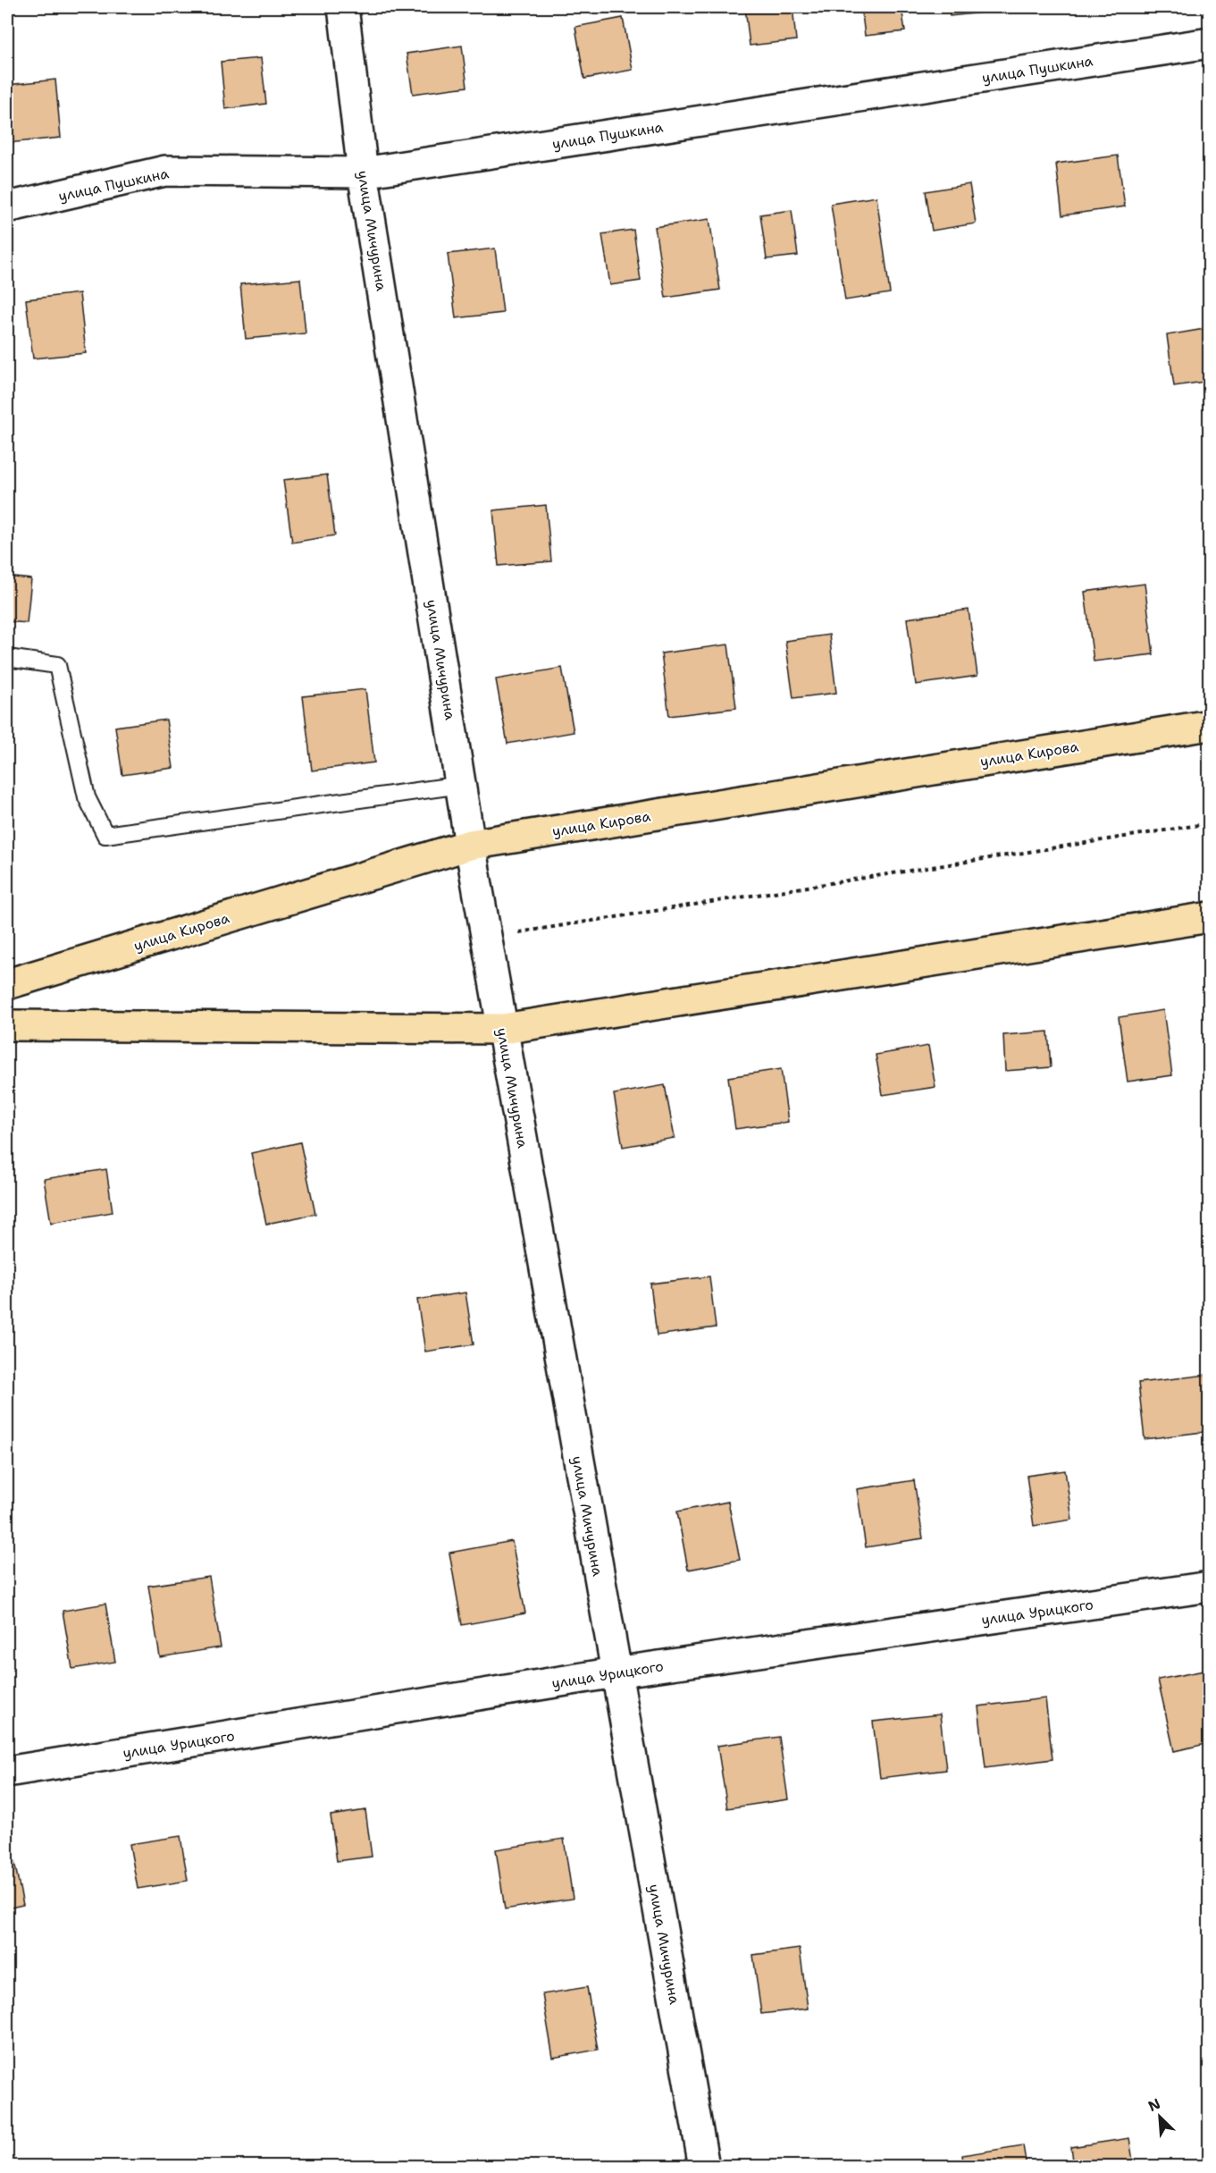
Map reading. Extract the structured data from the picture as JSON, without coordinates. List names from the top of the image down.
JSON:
{
  "streets": {
    "main road": ["улица Кирова"],
    "street": ["улица Пушкина", "улица Мичурина", "улица Урицкого"]
  },
  "crossings": [
    ["улица Пушкина", "улица Мичурина"],
    ["улица Мичурина", "улица Кирова"],
    ["улица Мичурина", "улица Урицкого"]
  ],
  "north": "top left"
}
